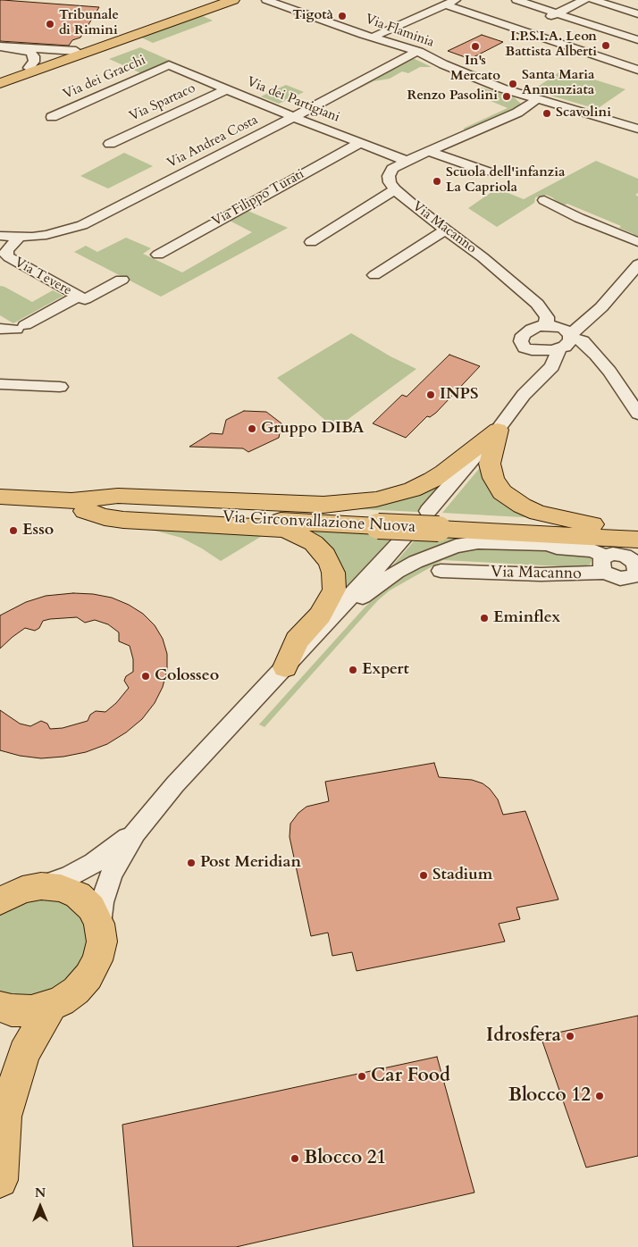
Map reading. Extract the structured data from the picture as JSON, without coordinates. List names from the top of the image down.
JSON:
{
  "streets": {
    "main road": ["Via Circonvallazione Nuova"],
    "street": [
      "Via Flaminia",
      "Via dei Gracchi",
      "Via dei Partigiani",
      "Via Spartaco",
      "Via Andrea Costa",
      "Via Filippo Turati",
      "Via Macanno",
      "Via Tevere"
    ]
  },
  "crossings": [
    ["Via Flaminia", "Via Andrea Costa"],
    ["Via dei Gracchi", "Via dei Partigiani"],
    ["Via dei Partigiani", "Via Spartaco"],
    ["Via dei Partigiani", "Via Andrea Costa"],
    ["Via dei Partigiani", "Via Filippo Turati"],
    ["Via Andrea Costa", "Via Tevere"],
    ["Via Macanno", "Via Circonvallazione Nuova"]
  ],
  "places": [
    "Tigotà",
    "Tribunale di Rimini",
    "I.P.S.I.A. Leon Battista Alberti",
    "In's Mercato",
    "Santa Maria Annunziata",
    "Renzo Pasolini",
    "Scavolini",
    "Scuola dell'infanzia La Capriola",
    "INPS",
    "Gruppo DIBA",
    "Esso",
    "Eminflex",
    "Expert",
    "Colosseo",
    "Post Meridian",
    "Stadium",
    "Idrosfera",
    "Car Food",
    "Blocco 12",
    "Blocco 21"
  ],
  "north": "top"
}
